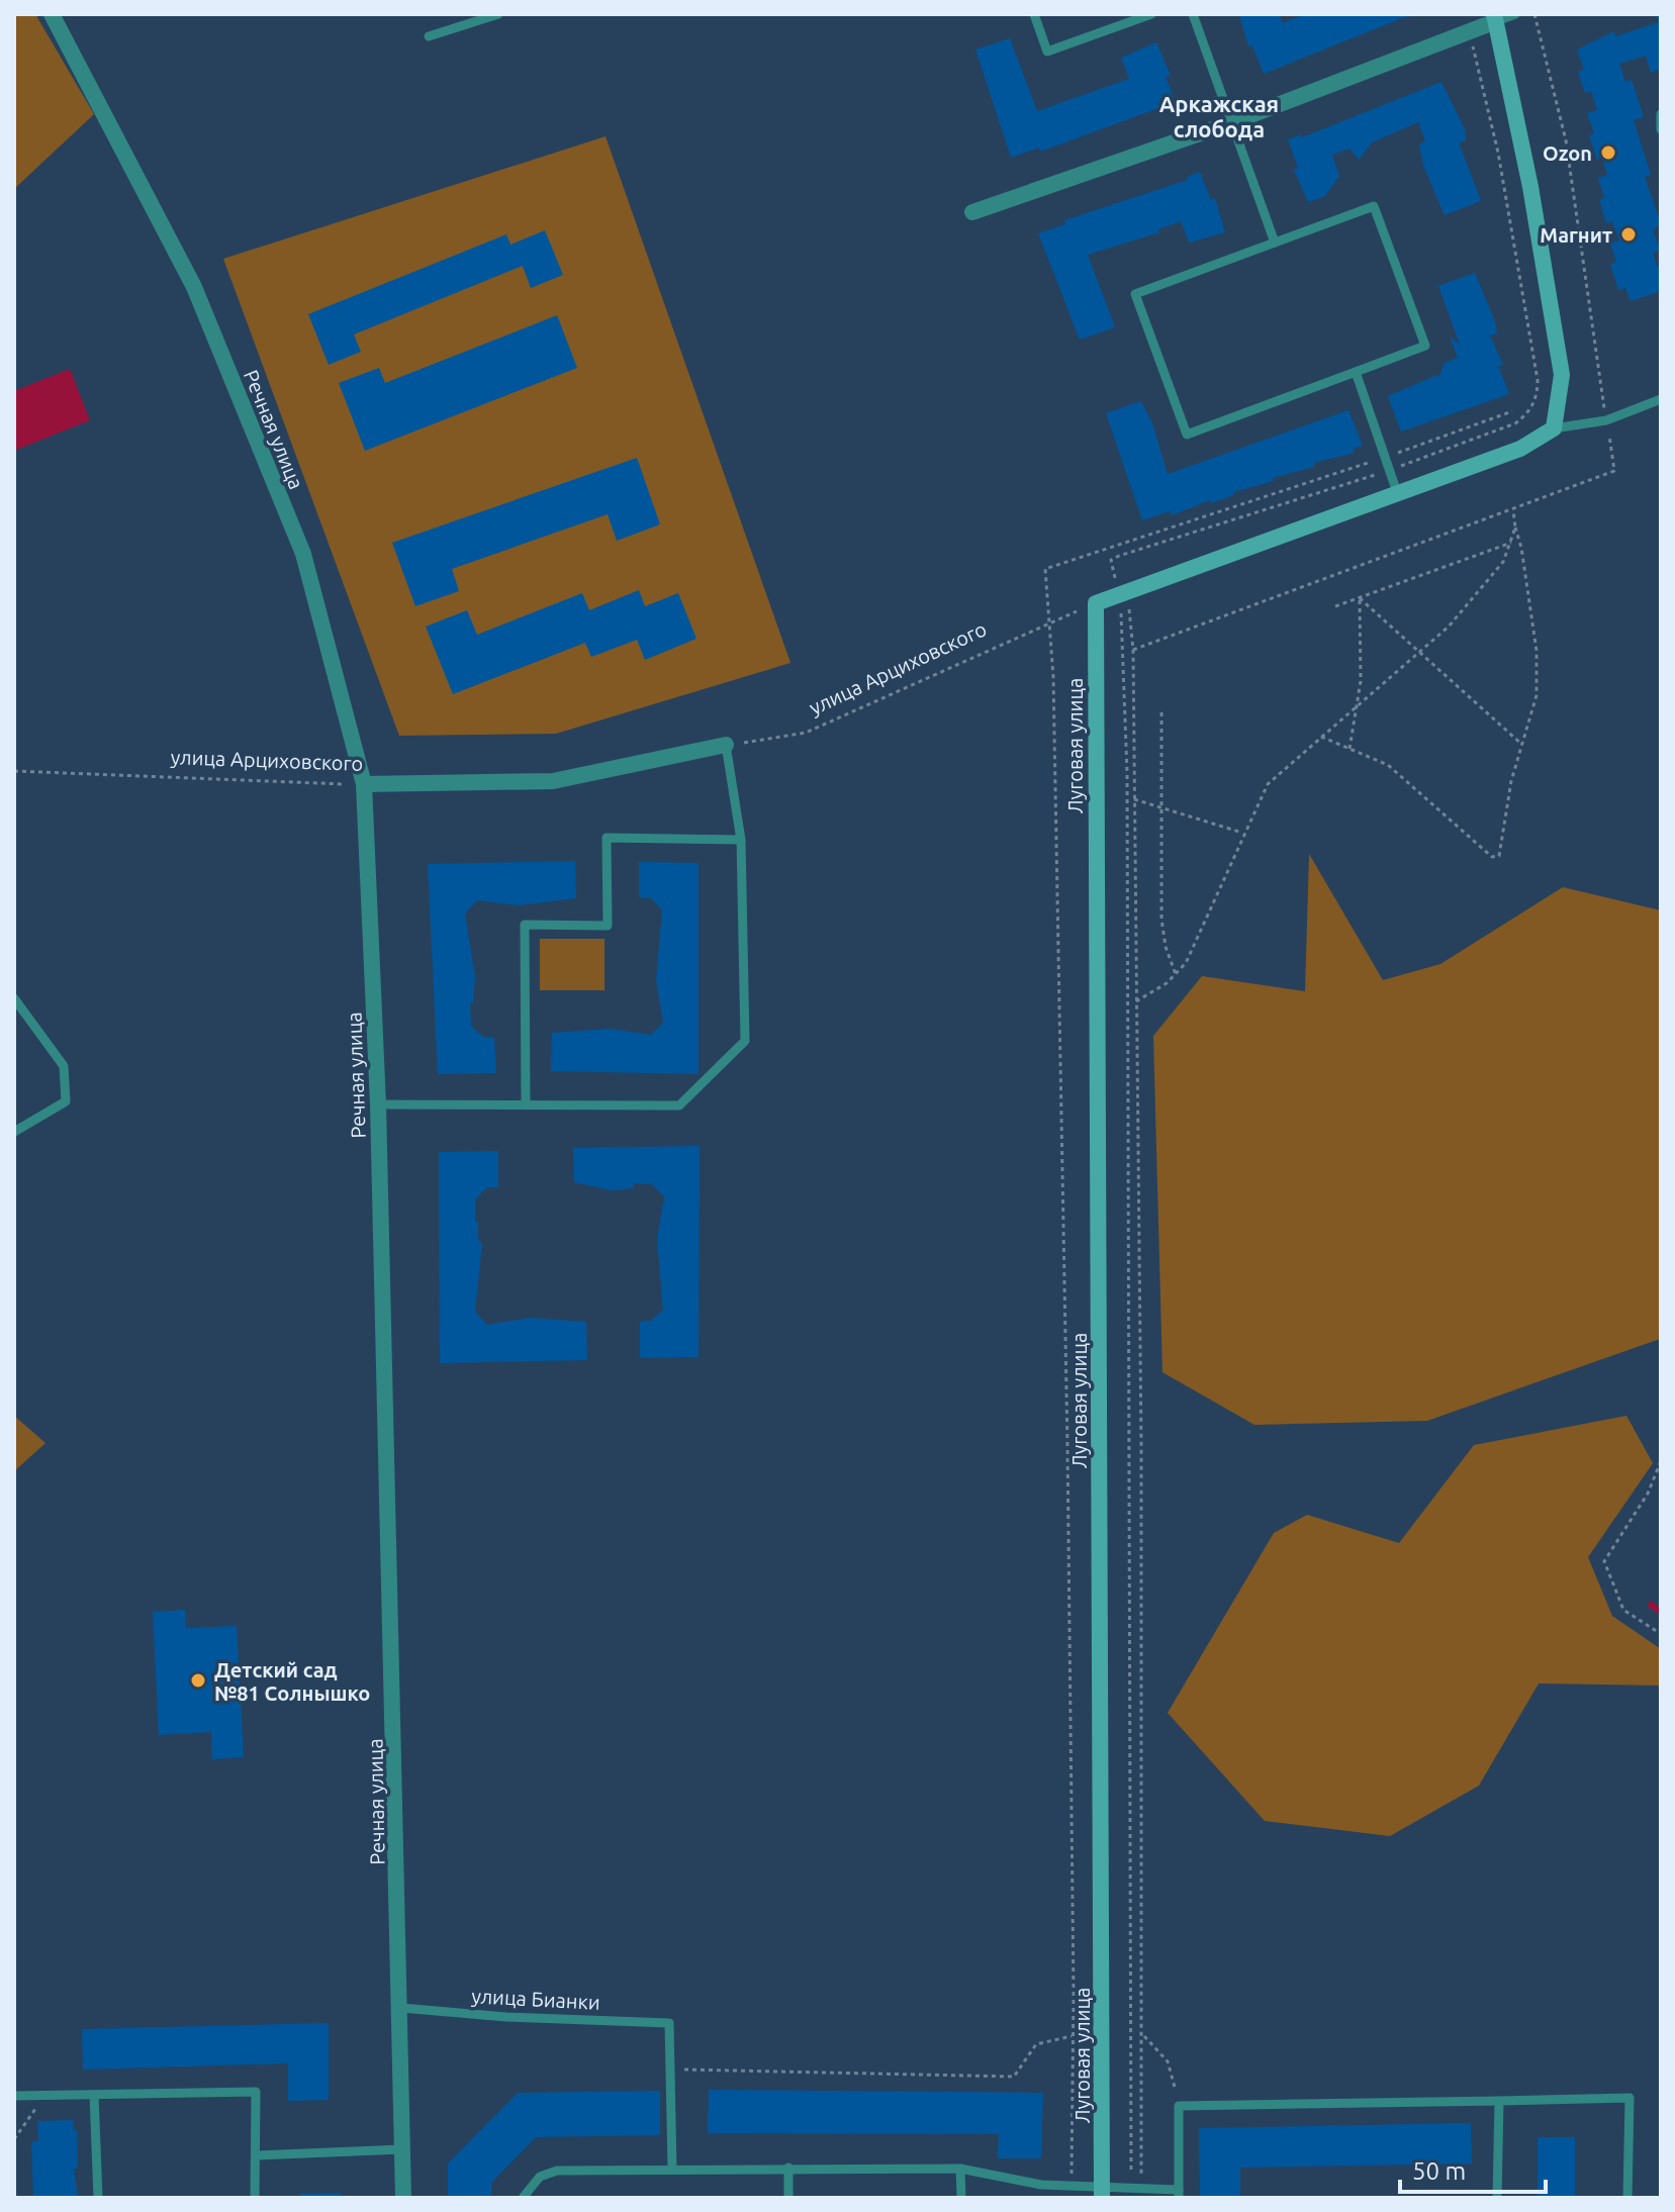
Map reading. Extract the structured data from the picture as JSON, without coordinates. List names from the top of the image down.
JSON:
{
  "streets": {
    "street": ["Речная улица", "улица Арциховского", "Луговая улица"],
    "lane": ["улица Бианки"]
  },
  "crossings": [
    ["Речная улица", "улица Арциховского"],
    ["Речная улица", "улица Бианки"],
    ["улица Арциховского", "Луговая улица"]
  ],
  "districts": ["Аркажская слобода"],
  "places": ["Ozon", "Магнит", "Детский сад №81 Солнышко"],
  "scale_bar": "50 m"
}
